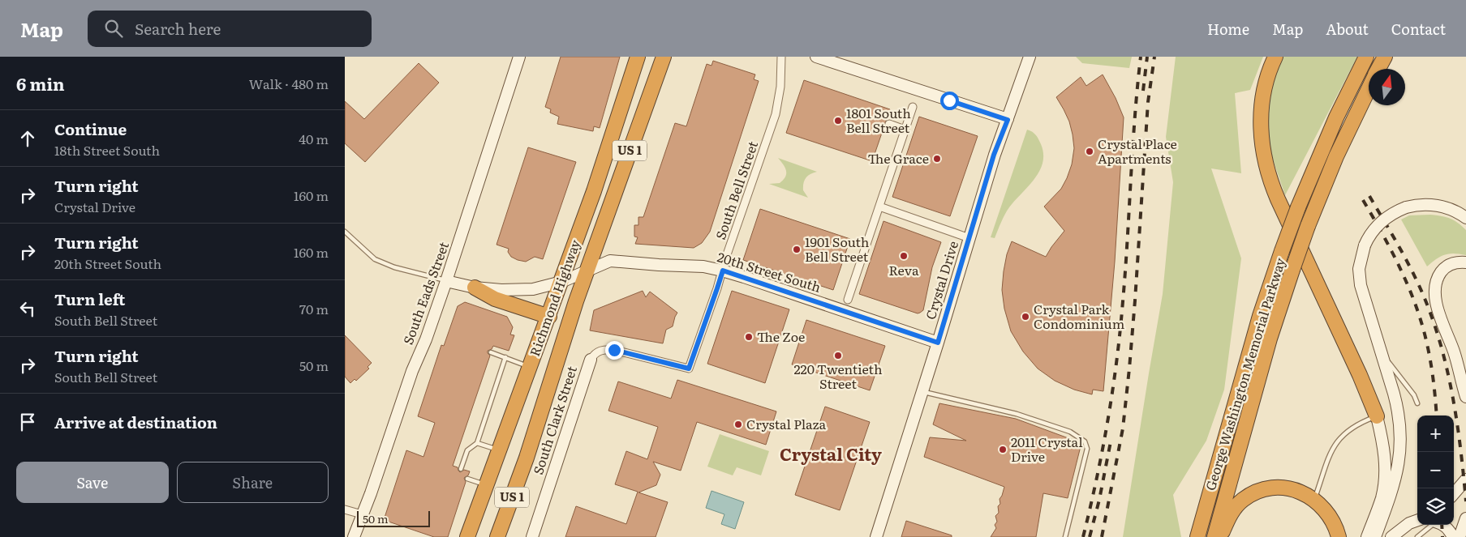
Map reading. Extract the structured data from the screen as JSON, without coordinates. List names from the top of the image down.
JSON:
{
  "streets": {
    "highway": ["US 1", "Richmond Highway", "George Washington Memorial Parkway"],
    "street": [
      "South Bell Street",
      "20th Street South",
      "Crystal Drive",
      "South Eads Street",
      "South Clark Street"
    ]
  },
  "crossings": [
    ["South Bell Street", "20th Street South"],
    ["South Bell Street", "South Clark Street"],
    ["20th Street South", "Crystal Drive"],
    ["20th Street South", "South Eads Street"],
    ["20th Street South", "Richmond Highway"]
  ],
  "districts": ["Crystal City"],
  "places": [
    "1801 South Bell Street",
    "Crystal Place Apartments",
    "The Grace",
    "1901 South Bell Street",
    "Reva",
    "Crystal Park Condominium",
    "The Zoe",
    "220 Twentieth Street",
    "Crystal Plaza",
    "2011 Crystal Drive"
  ],
  "scale_bar": "50 m",
  "north": "top",
  "page": {
    "header": "Map",
    "search": "Search here",
    "nav": [
      "Home",
      "Map",
      "About",
      "Contact"
    ],
    "heading": ["6 min", "Walk · 480 m"],
    "list": [
      ["Continue", "18th Street South", "40 m"],
      ["Turn right", "Crystal Drive", "160 m"],
      ["Turn right", "20th Street South", "160 m"],
      ["Turn left", "South Bell Street", "70 m"],
      ["Turn right", "South Bell Street", "50 m"],
      "Arrive at destination"
    ],
    "map_buttons": ["+", "−"],
    "buttons": ["Save", "Share"],
    "scale": "50 m"
  }
}
